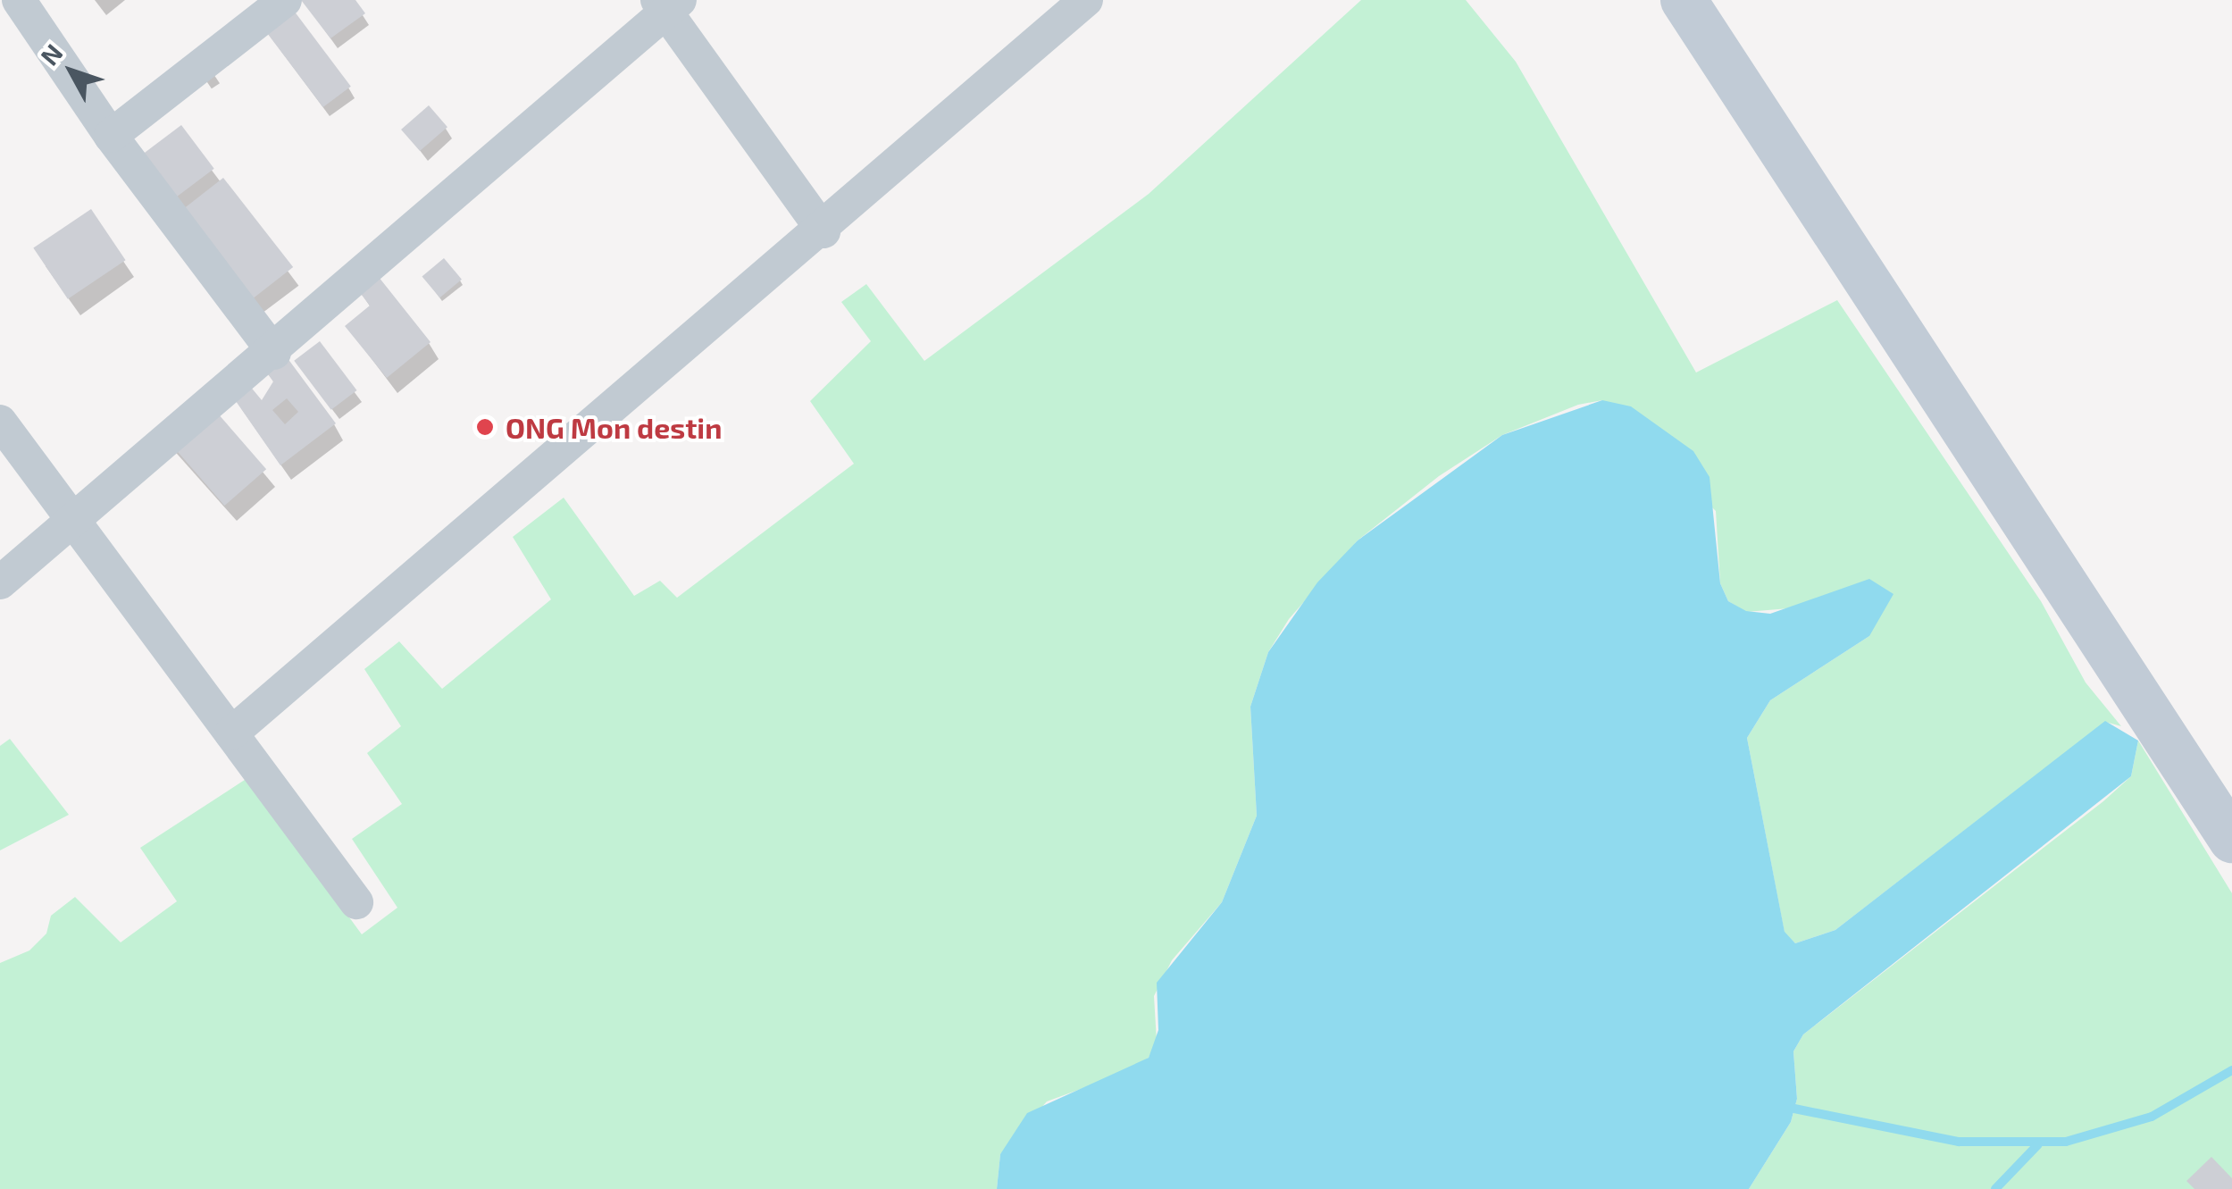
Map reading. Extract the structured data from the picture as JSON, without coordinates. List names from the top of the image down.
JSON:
{
  "places": ["ONG Mon destin"],
  "north": "top left"
}
